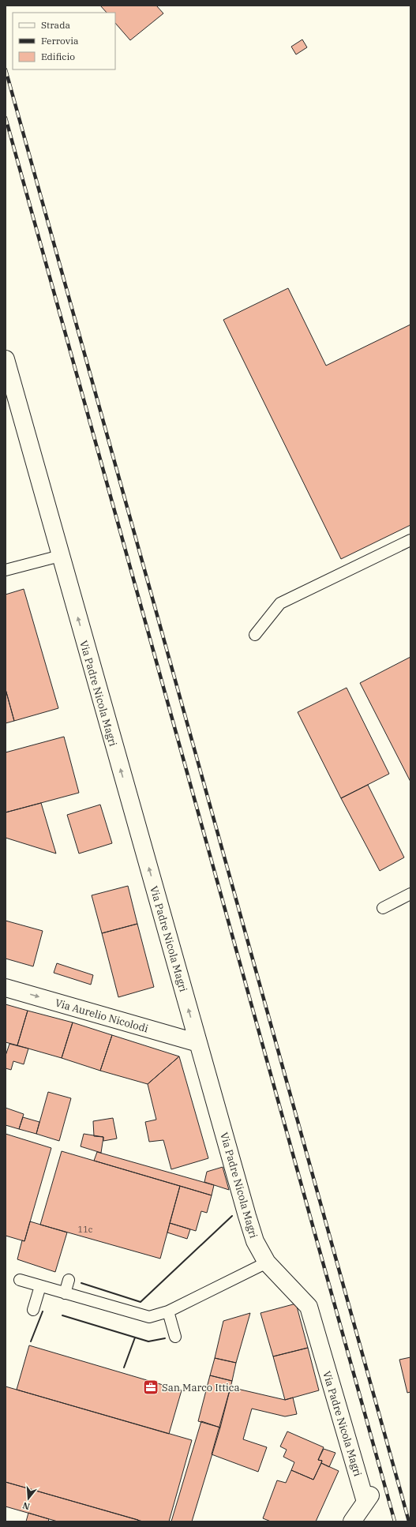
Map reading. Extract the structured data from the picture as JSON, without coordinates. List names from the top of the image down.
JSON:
{
  "streets": {
    "street": ["Via Padre Nicola Magri", "Via Aurelio Nicolodi"]
  },
  "crossings": [
    ["Via Padre Nicola Magri", "Via Aurelio Nicolodi"]
  ],
  "one_way": ["Via Padre Nicola Magri", "Via Aurelio Nicolodi"],
  "places": {
    "office": ["San Marco Ittica"]
  },
  "house_numbers": ["11c"],
  "legend": ["Strada", "Ferrovia", "Edificio"],
  "north": "bottom"
}
